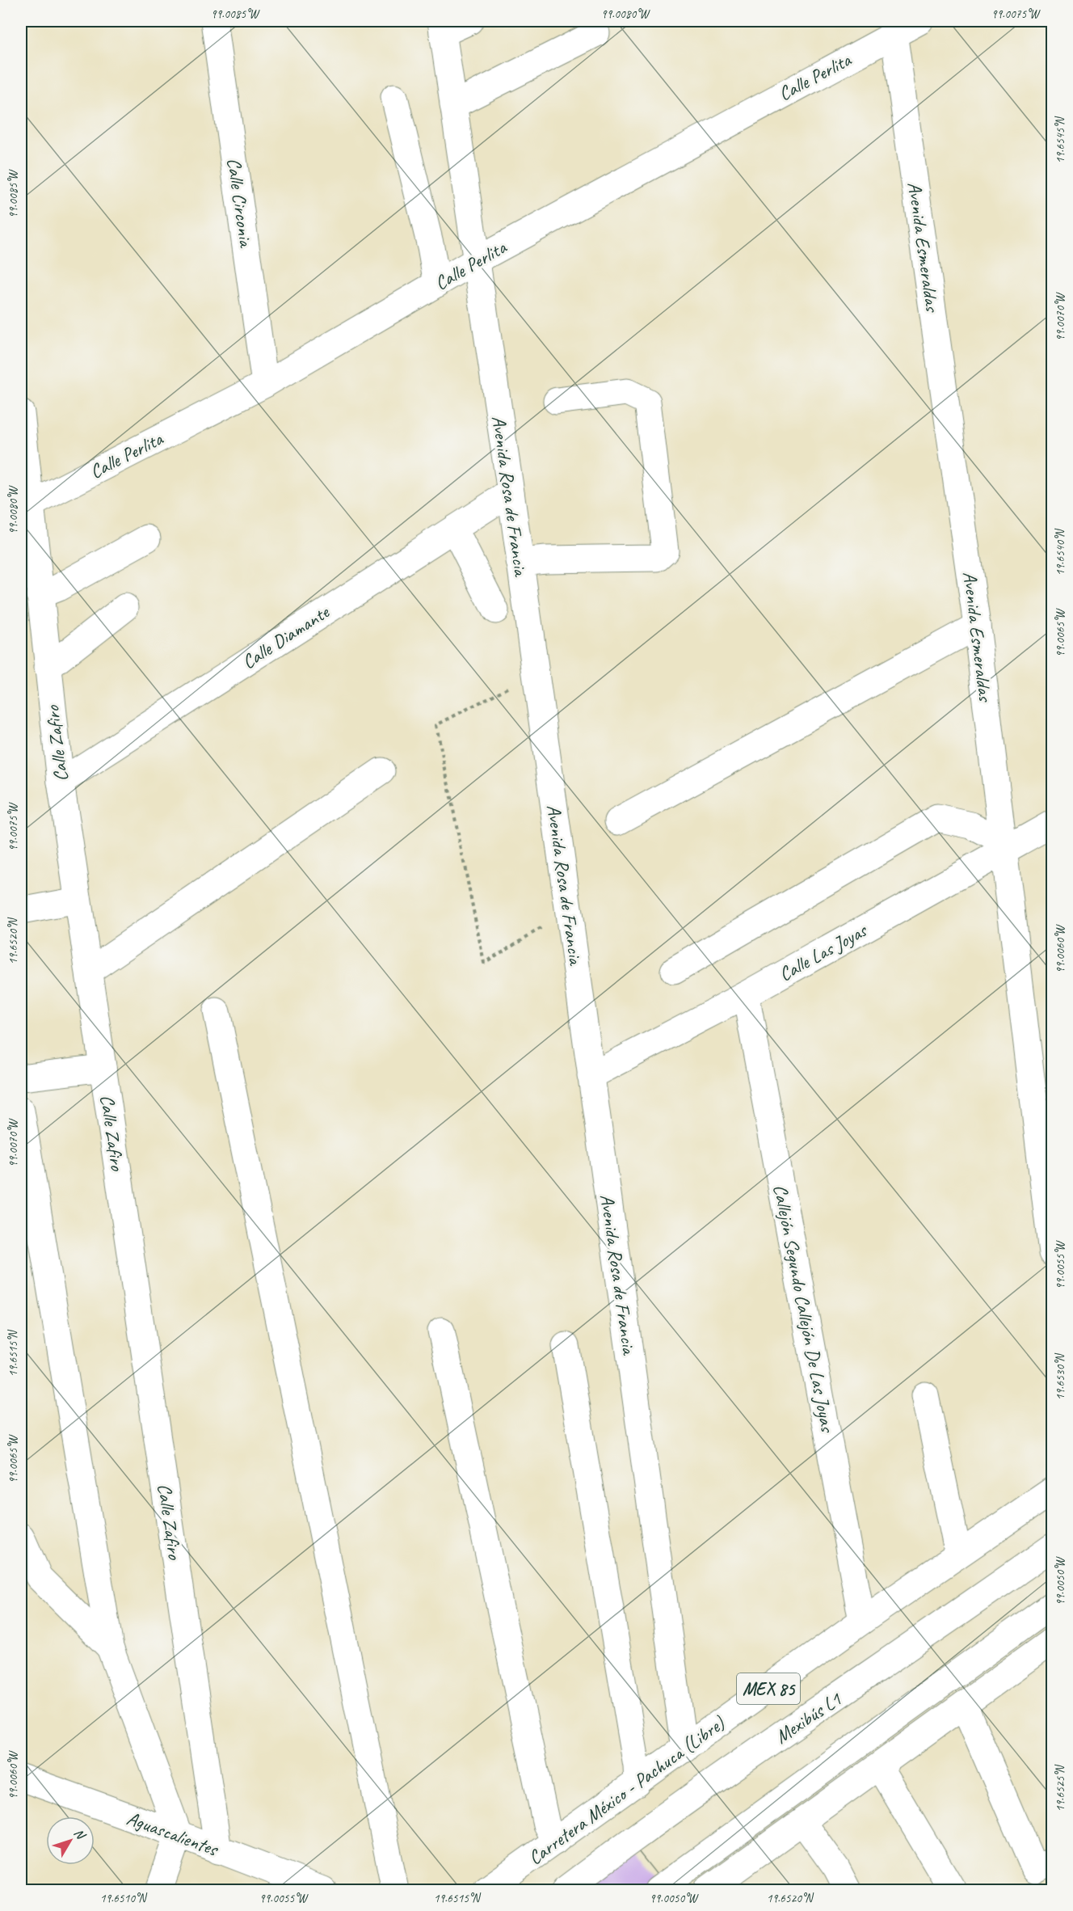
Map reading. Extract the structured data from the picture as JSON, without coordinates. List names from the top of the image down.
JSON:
{
  "streets": {
    "street": [
      "Calle Perlita",
      "Calle Circonia",
      "Avenida Esmeraldas",
      "Avenida Rosa de Francia",
      "Calle Diamante",
      "Calle Zafiro",
      "Calle Las Joyas",
      "Callejón Segundo Callejón De Las Joyas",
      "MEX 85",
      "Mexibús L1",
      "Carretera México - Pachuca (Libre)",
      "Aguascalientes"
    ]
  },
  "crossings": [
    ["Calle Perlita", "Calle Circonia"],
    ["Calle Perlita", "Avenida Esmeraldas"],
    ["Calle Perlita", "Avenida Rosa de Francia"],
    ["Calle Perlita", "Calle Zafiro"],
    ["Avenida Esmeraldas", "Calle Las Joyas"],
    ["Avenida Rosa de Francia", "Calle Diamante"],
    ["Avenida Rosa de Francia", "Calle Las Joyas"],
    ["Avenida Rosa de Francia", "Carretera México - Pachuca (Libre)"],
    ["Calle Diamante", "Calle Zafiro"],
    ["Calle Zafiro", "Aguascalientes"],
    ["Calle Las Joyas", "Callejón Segundo Callejón De Las Joyas"],
    ["Callejón Segundo Callejón De Las Joyas", "Carretera México - Pachuca (Libre)"]
  ],
  "north": "top right",
  "coordinates": [
    "99.0085°W",
    "99.0080°W",
    "99.0075°W",
    "19.6545°N",
    "99.0070°W",
    "19.6540°N",
    "99.0065°W",
    "19.6520°N",
    "99.0060°W",
    "99.0055°W",
    "19.6515°N",
    "19.6530°N",
    "99.0050°W",
    "19.6525°N",
    "19.6510°N"
  ]
}
